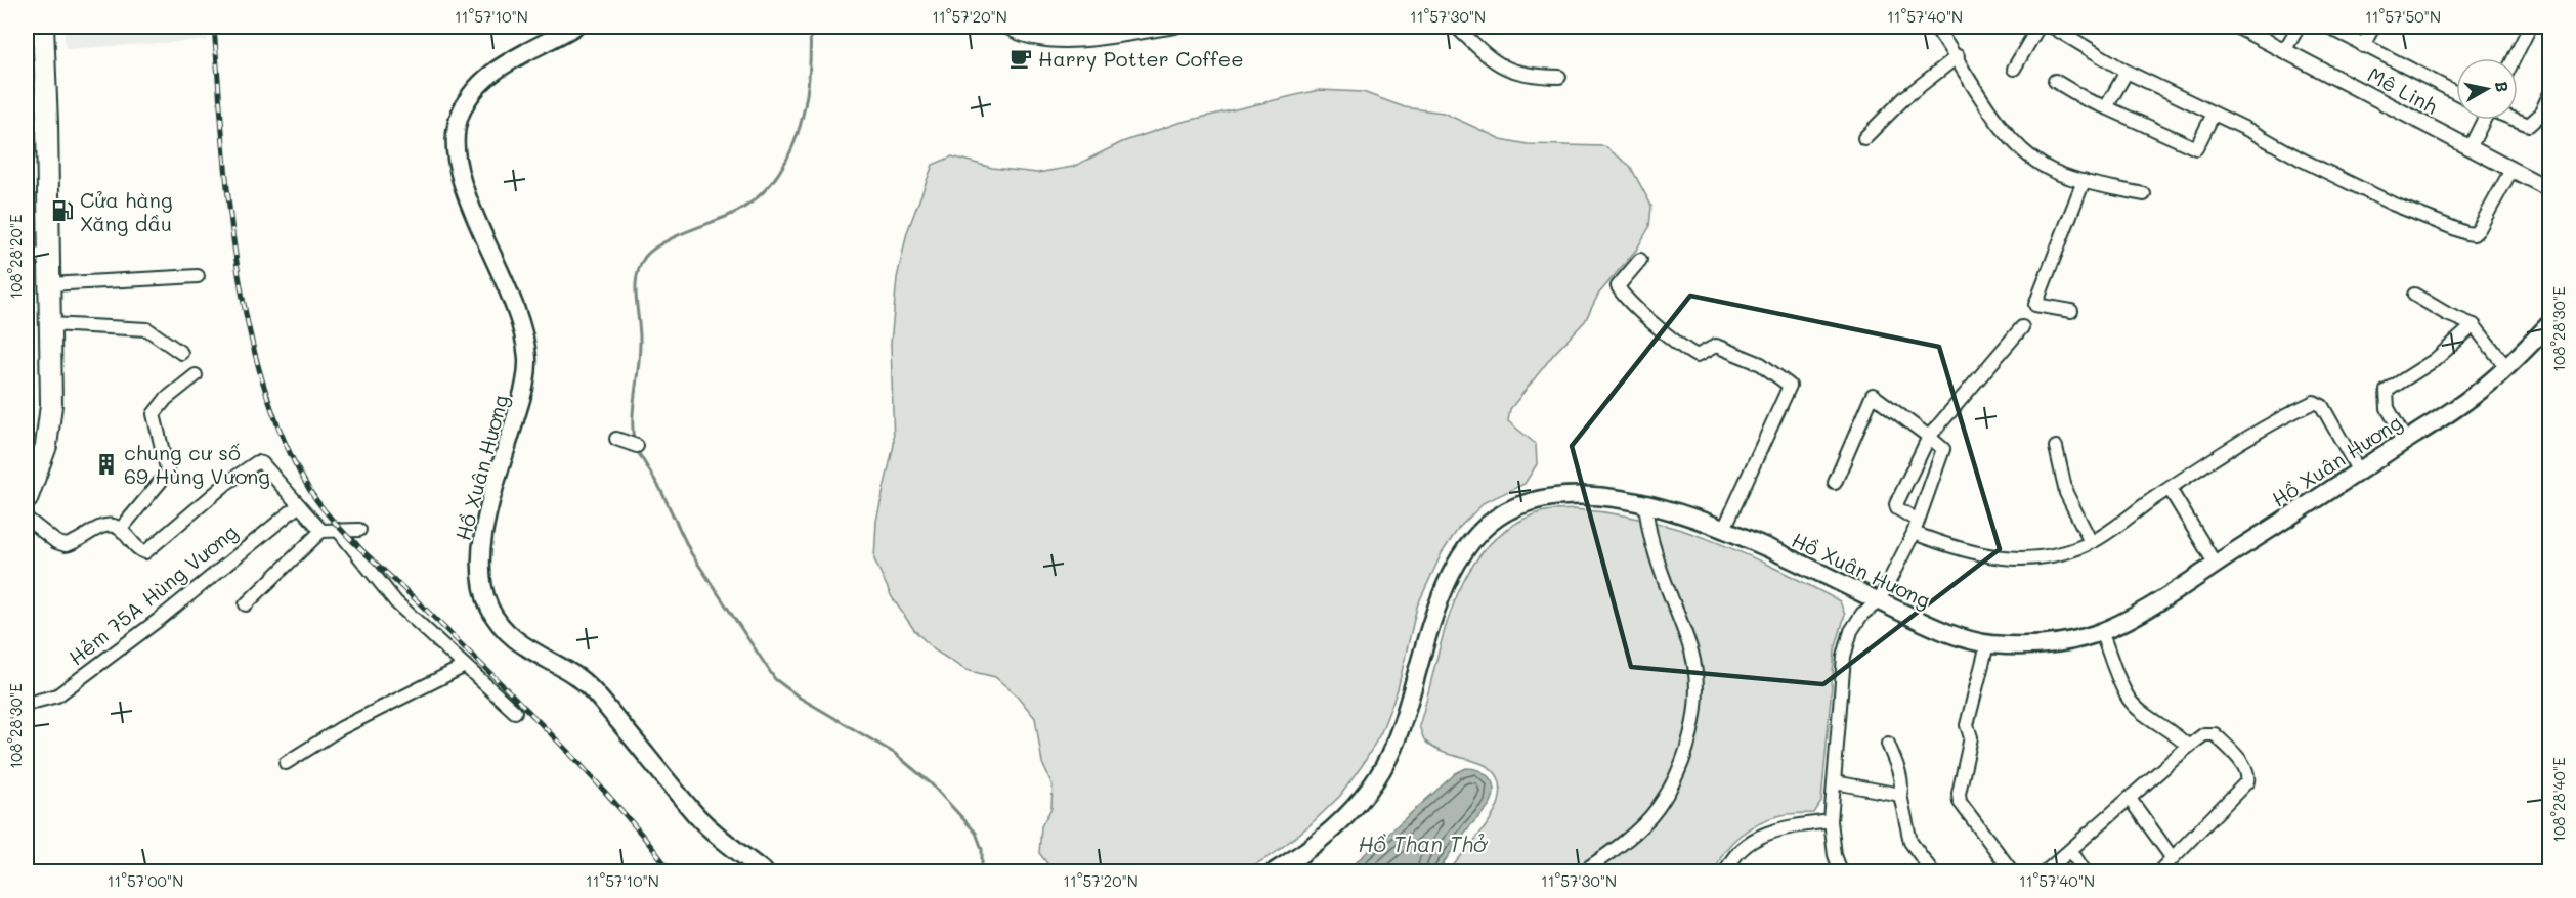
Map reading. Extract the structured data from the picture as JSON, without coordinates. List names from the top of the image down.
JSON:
{
  "streets": {
    "main road": ["Hồ Xuân Hương"],
    "street": ["Mê Linh", "Hẻm 75A Hùng Vương"]
  },
  "water": ["Hồ Than Thở"],
  "places": {
    "cafe": ["Harry Potter Coffee"],
    "fuel station": ["Cửa hàng Xăng dầu"],
    "building": ["chung cư số 69 Hùng Vương"]
  },
  "north": "right",
  "coordinates": [
    "11°57'10\"N",
    "11°57'20\"N",
    "11°57'30\"N",
    "11°57'40\"N",
    "11°57'50\"N",
    "108°28'20\"E",
    "108°28'30\"E",
    "108°28'40\"E",
    "11°57'00\"N"
  ]
}
